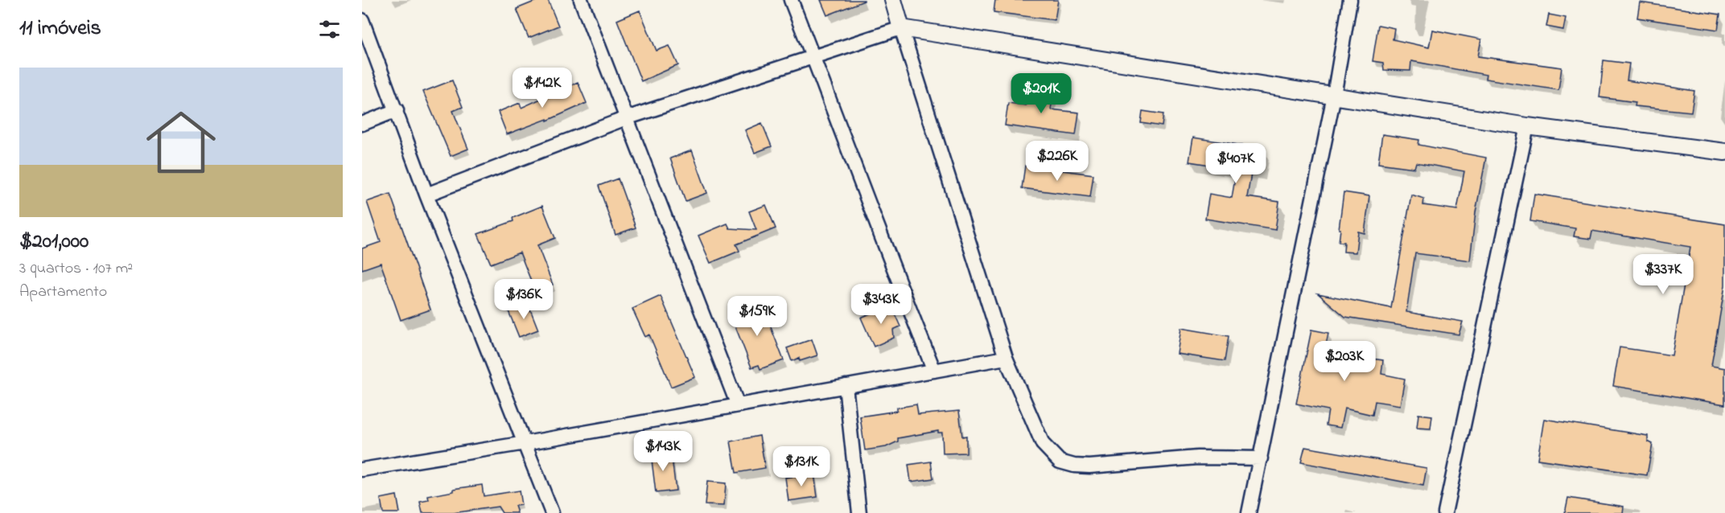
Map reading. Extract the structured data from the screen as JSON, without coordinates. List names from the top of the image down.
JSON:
{
  "page": {
    "heading": "11 imóveis",
    "list": [
      {
        "name": "$201,000",
        "note": "3 quartos · 107 m² · Apartamento"
      }
    ],
    "price": [
      "$142K",
      "$201K",
      "$226K",
      "$407K",
      "$337K",
      "$136K",
      "$343K",
      "$159K",
      "$203K",
      "$143K",
      "$131K"
    ]
  }
}
